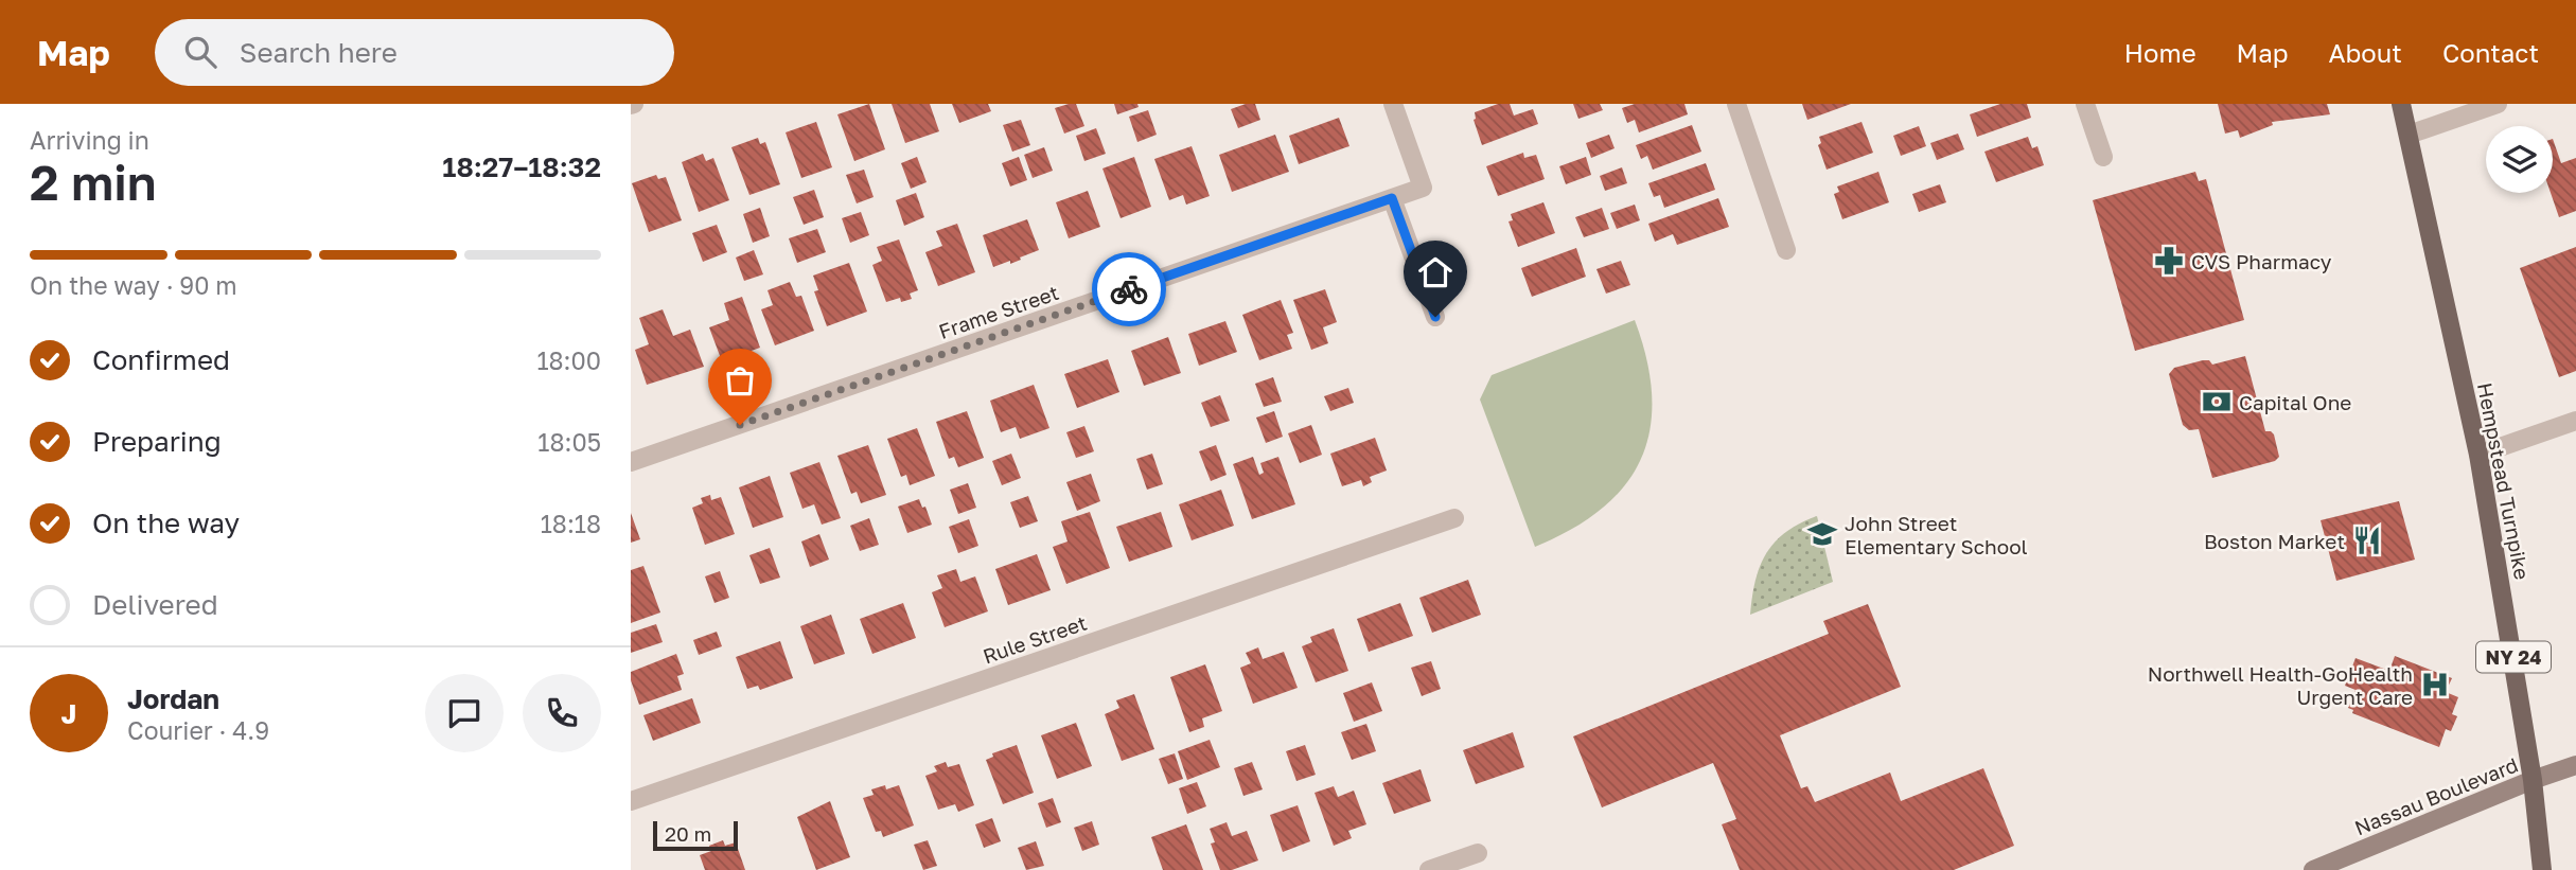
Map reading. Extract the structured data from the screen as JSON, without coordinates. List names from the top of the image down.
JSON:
{
  "streets": {
    "main road": ["Hempstead Turnpike", "NY 24", "Nassau Boulevard"],
    "street": ["Frame Street", "Rule Street"]
  },
  "crossings": [
    ["Hempstead Turnpike", "Nassau Boulevard"]
  ],
  "places": {
    "pharmacy": ["CVS Pharmacy"],
    "bank": ["Capital One"],
    "school or university": ["John Street Elementary School"],
    "restaurant": ["Boston Market"],
    "hospital": ["Northwell Health-GoHealth Urgent Care"]
  },
  "scale_bar": "20 m",
  "page": {
    "header": "Map",
    "search": "Search here",
    "nav": [
      "Home",
      "Map",
      "About",
      "Contact"
    ],
    "heading": ["2 min", "Arriving in", "18:27–18:32"],
    "panel": ["Jordan", "Courier · 4.9"],
    "bar": "On the way · 90 m",
    "list": [
      ["Confirmed", "18:00"],
      ["Preparing", "18:05"],
      ["On the way", "18:18"],
      "Delivered"
    ],
    "round": "J",
    "scale": "20 m"
  }
}
